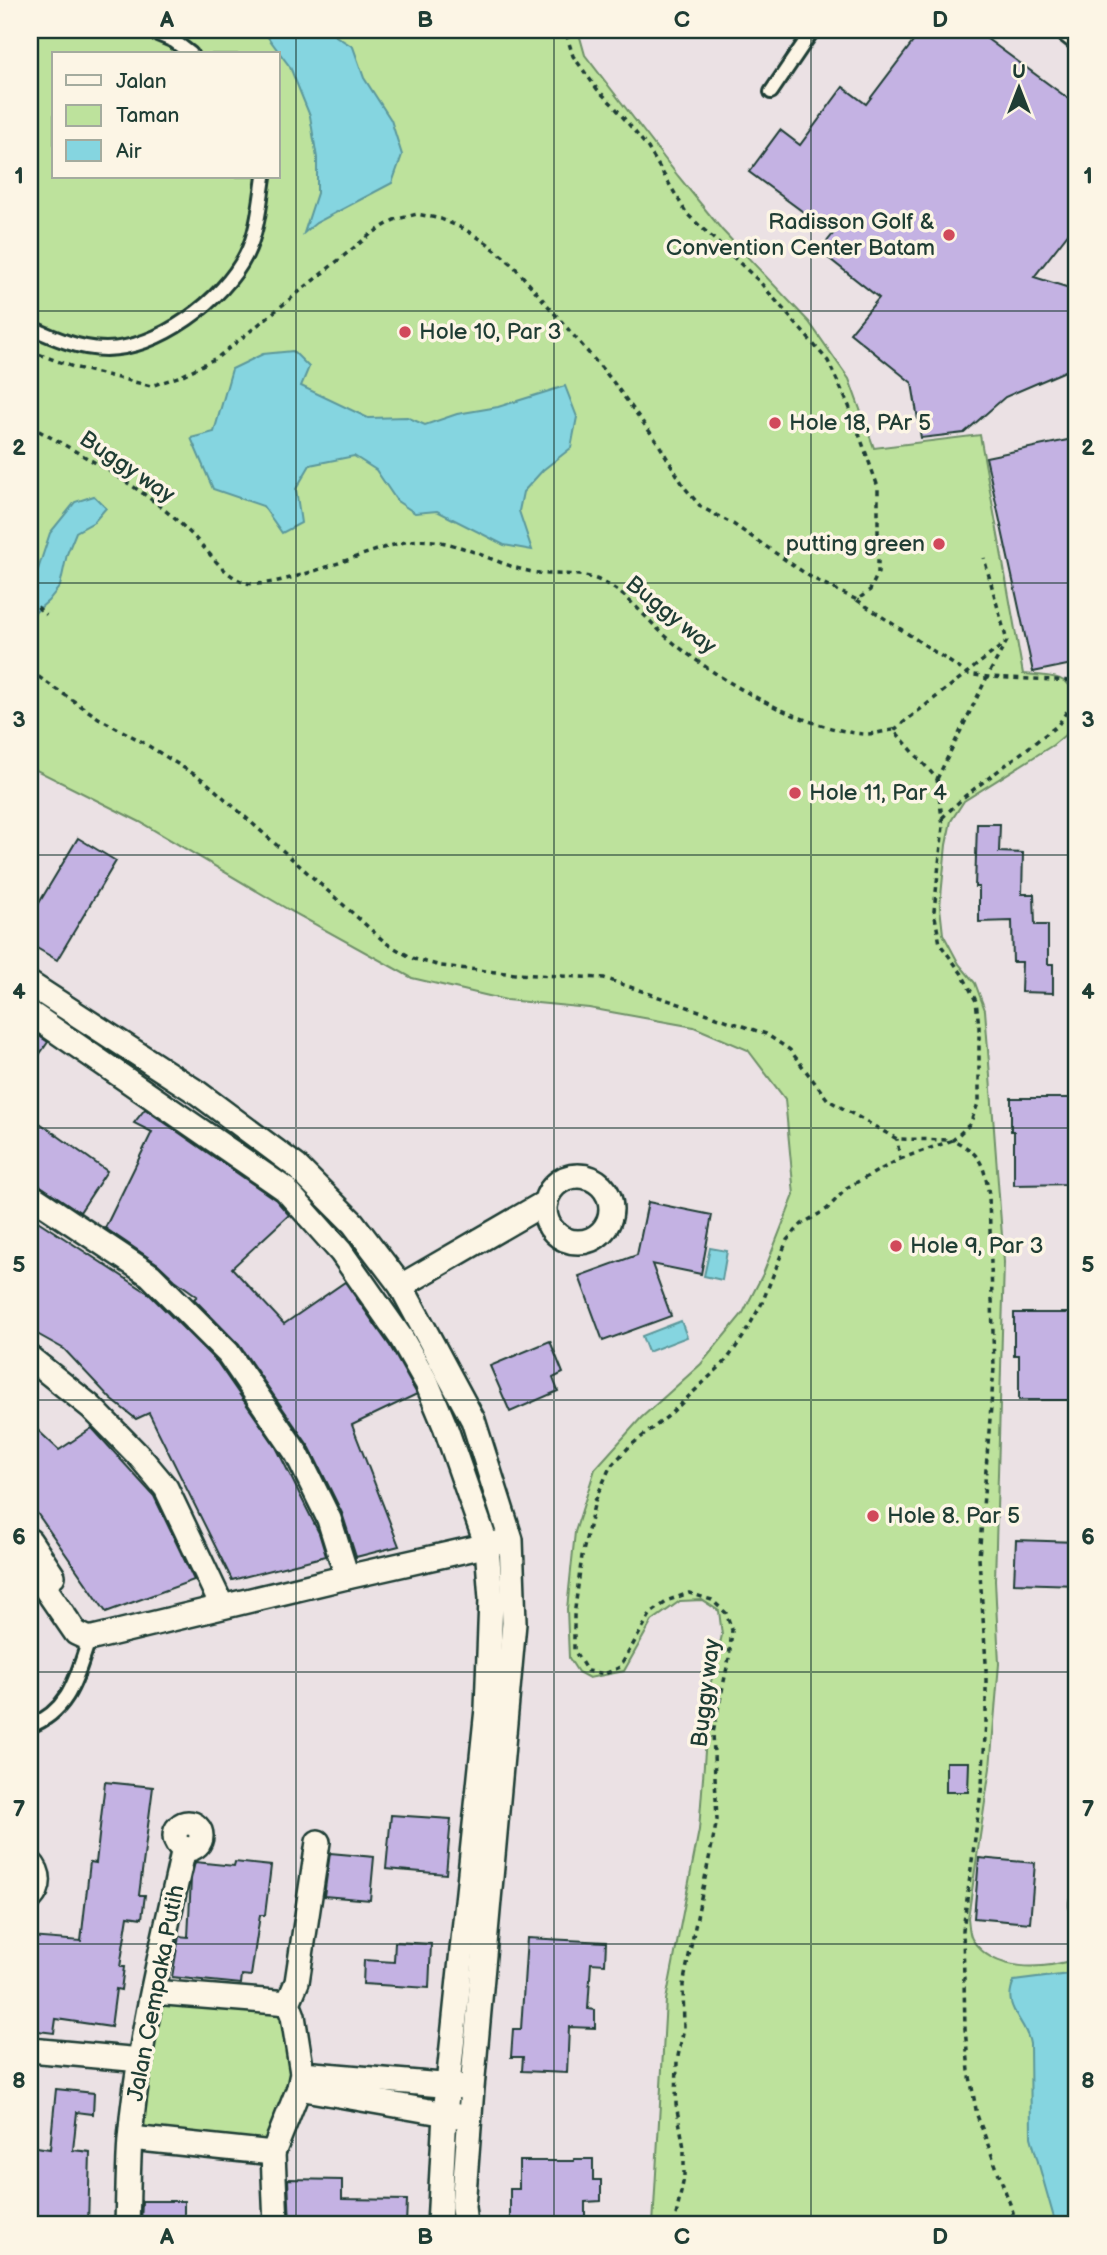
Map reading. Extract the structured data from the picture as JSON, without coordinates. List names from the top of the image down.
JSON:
{
  "streets": {
    "street": ["Jalan Cempaka Putih"],
    "path": ["Buggy way"]
  },
  "places": [
    "Radisson Golf & Convention Center Batam",
    "Hole 10, Par 3",
    "Hole 18, PAr 5",
    "putting green",
    "Hole 11, Par 4",
    "Hole 9, Par 3",
    "Hole 8. Par 5"
  ],
  "legend": ["Jalan", "Taman", "Air"],
  "north": "top",
  "grid": {
    "columns": [
      "A",
      "B",
      "C",
      "D"
    ],
    "rows": [
      "1",
      "2",
      "3",
      "4",
      "5",
      "6",
      "7",
      "8"
    ]
  }
}
